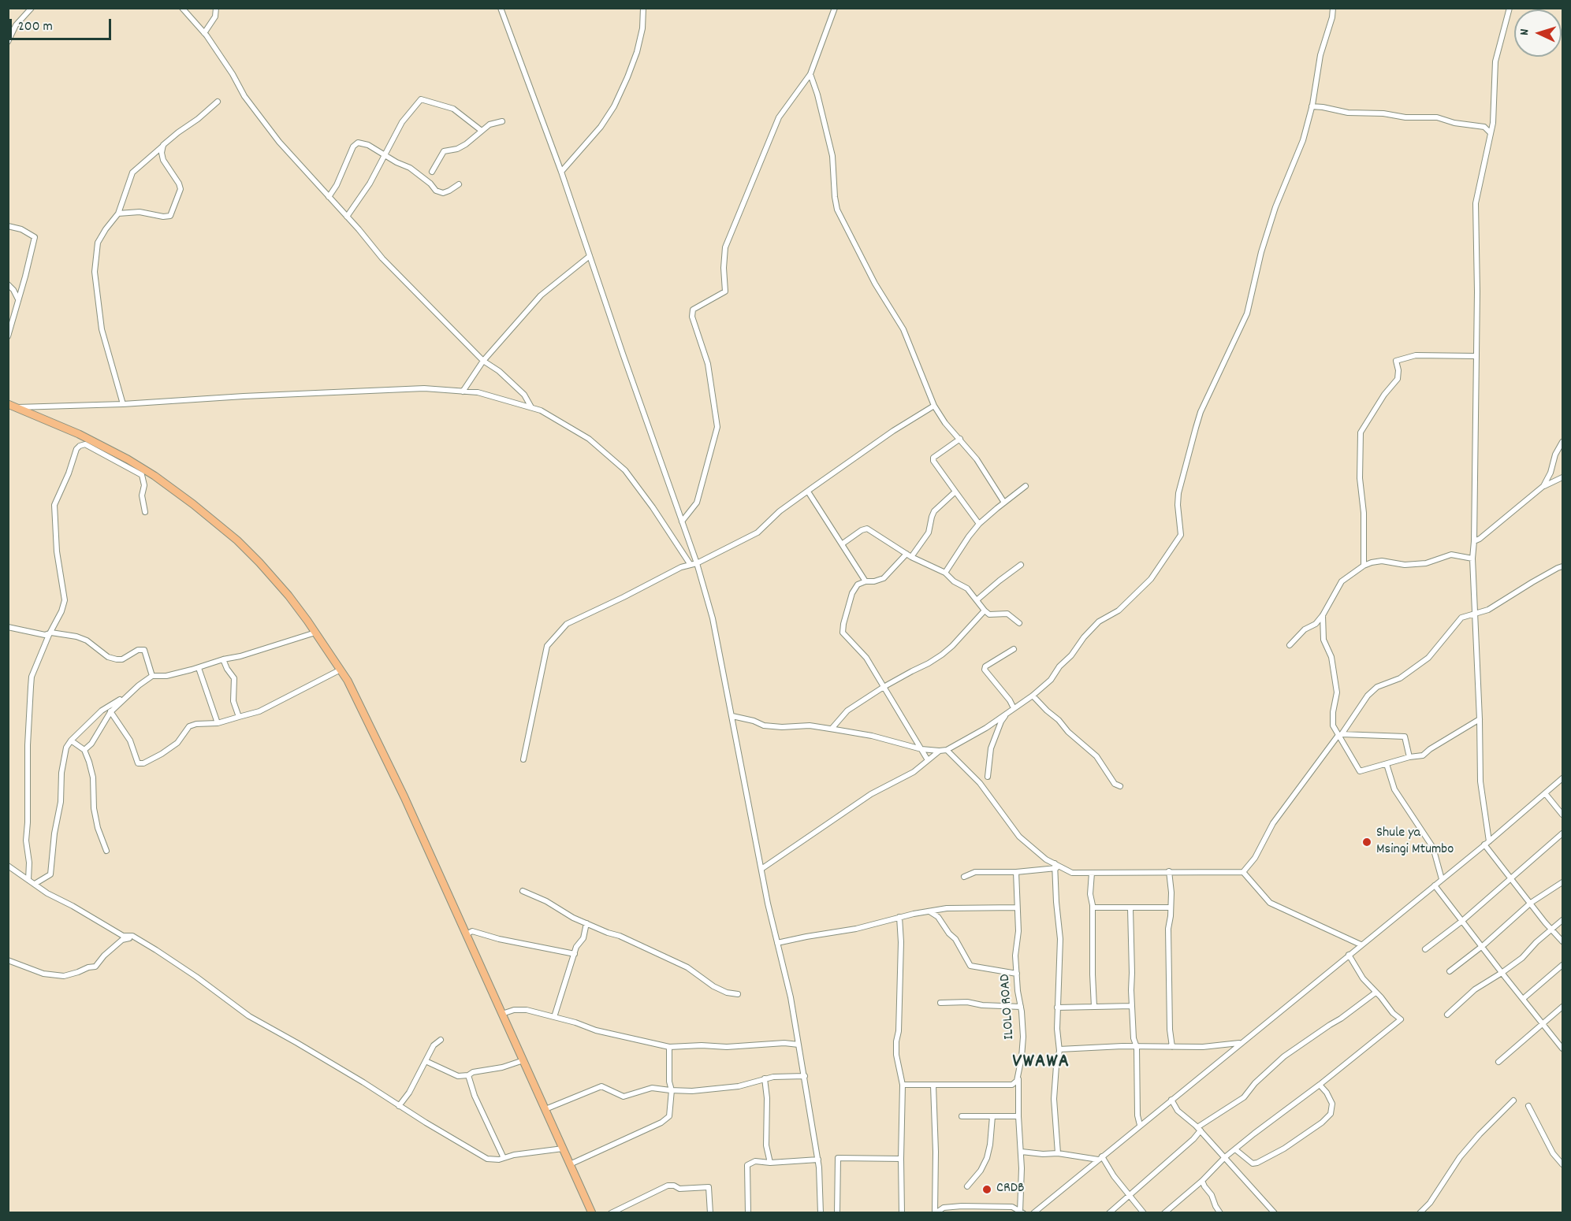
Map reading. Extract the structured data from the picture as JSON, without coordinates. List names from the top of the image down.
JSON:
{
  "streets": {
    "street": ["ILOLO ROAD"]
  },
  "districts": ["VWAWA"],
  "places": ["Shule ya Msingi Mtumbo", "CRDB"],
  "scale_bar": "200 m",
  "north": "left"
}
